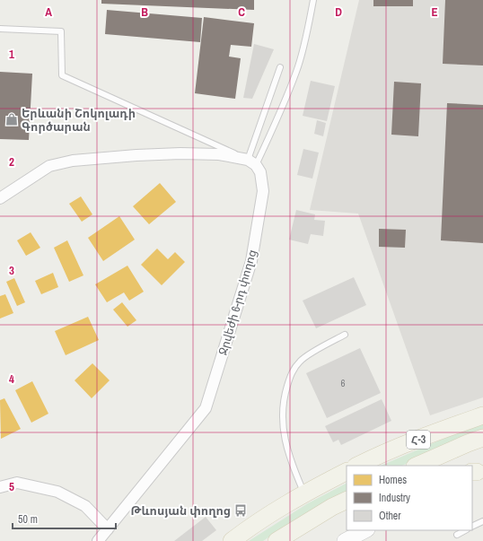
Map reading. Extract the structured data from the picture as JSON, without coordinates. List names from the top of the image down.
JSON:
{
  "streets": {
    "main road": ["Հ-3"],
    "street": ["Ջրվեժի 6-րդ փողոց"]
  },
  "places": {
    "shop": ["Երևանի Շոկոլադի Գործարան"],
    "bus stop": ["Թևոսյան փողոց"]
  },
  "house_numbers": ["6"],
  "legend": ["Homes", "Industry", "Other"],
  "scale_bar": "50 m",
  "grid": {
    "columns": [
      "A",
      "B",
      "C",
      "D",
      "E"
    ],
    "rows": [
      "1",
      "2",
      "3",
      "4",
      "5"
    ]
  }
}
